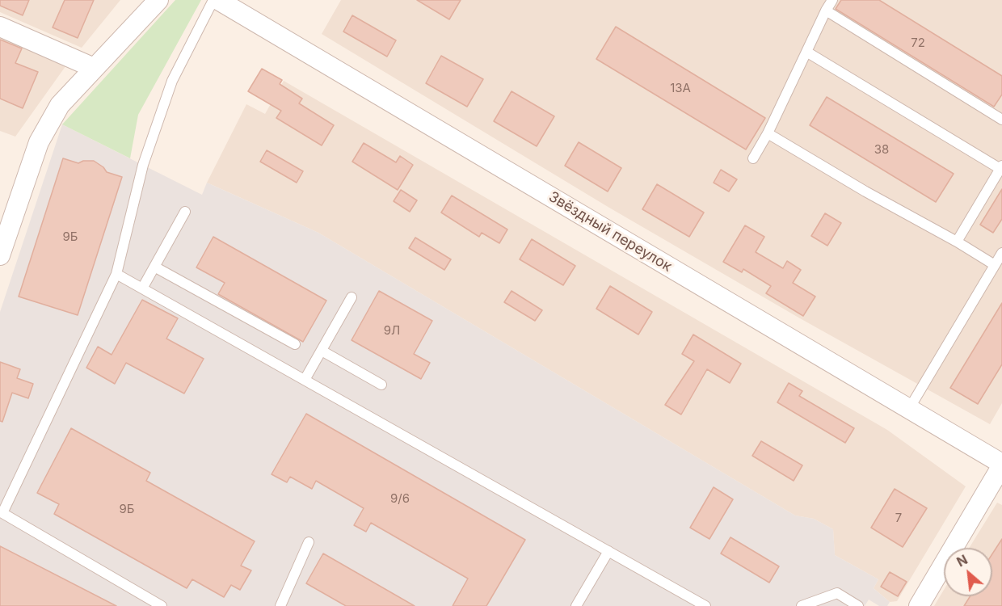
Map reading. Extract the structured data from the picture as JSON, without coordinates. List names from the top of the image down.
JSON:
{
  "streets": {
    "street": ["Звёздный переулок"]
  },
  "house_numbers": [
    "72",
    "13А",
    "38",
    "9Б",
    "9Л",
    "9/6",
    "9Б",
    "7"
  ],
  "north": "top left"
}
